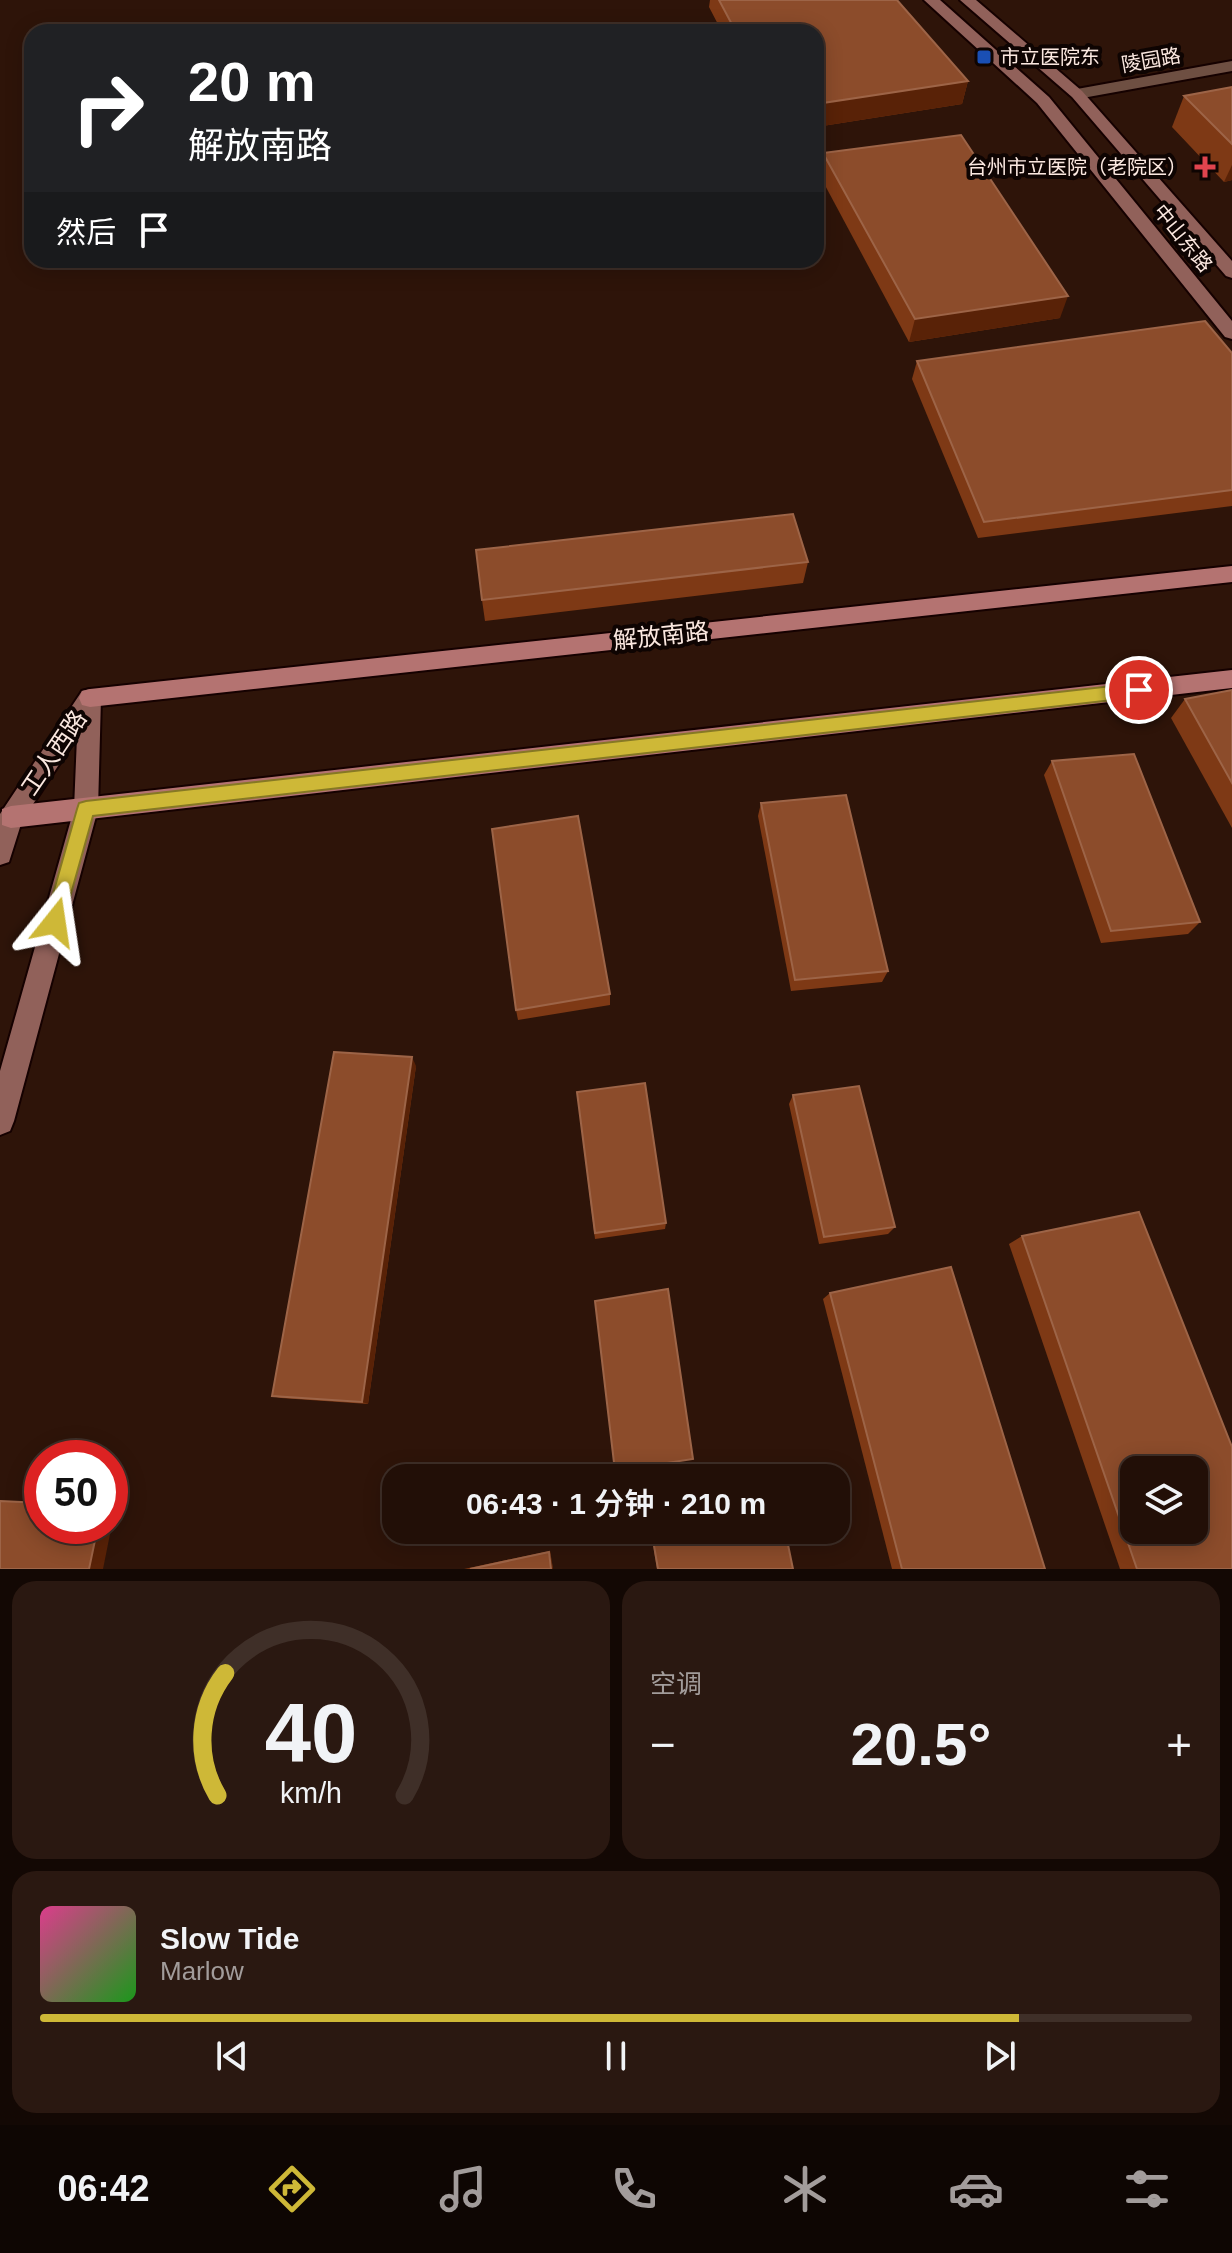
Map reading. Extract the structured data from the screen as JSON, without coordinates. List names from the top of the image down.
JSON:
{
  "streets": {
    "main road": ["中山东路", "解放南路", "工人西路"],
    "street": ["陵园路"]
  },
  "crossings": [
    ["陵园路", "中山东路"],
    ["解放南路", "工人西路"]
  ],
  "places": {
    "transit": ["市立医院东"],
    "health": ["台州市立医院（老院区）"]
  },
  "page": {
    "turn": ["20 m", "解放南路"],
    "then": "然后",
    "limit": "50",
    "trip": "06:43 · 1 分钟 · 210 m",
    "tile": "空调",
    "heat": ["−", "20.5°", "+"],
    "song": ["Slow Tide", "Marlow"],
    "tabs": "06:42",
    "gauge": ["40", "km/h"]
  }
}
